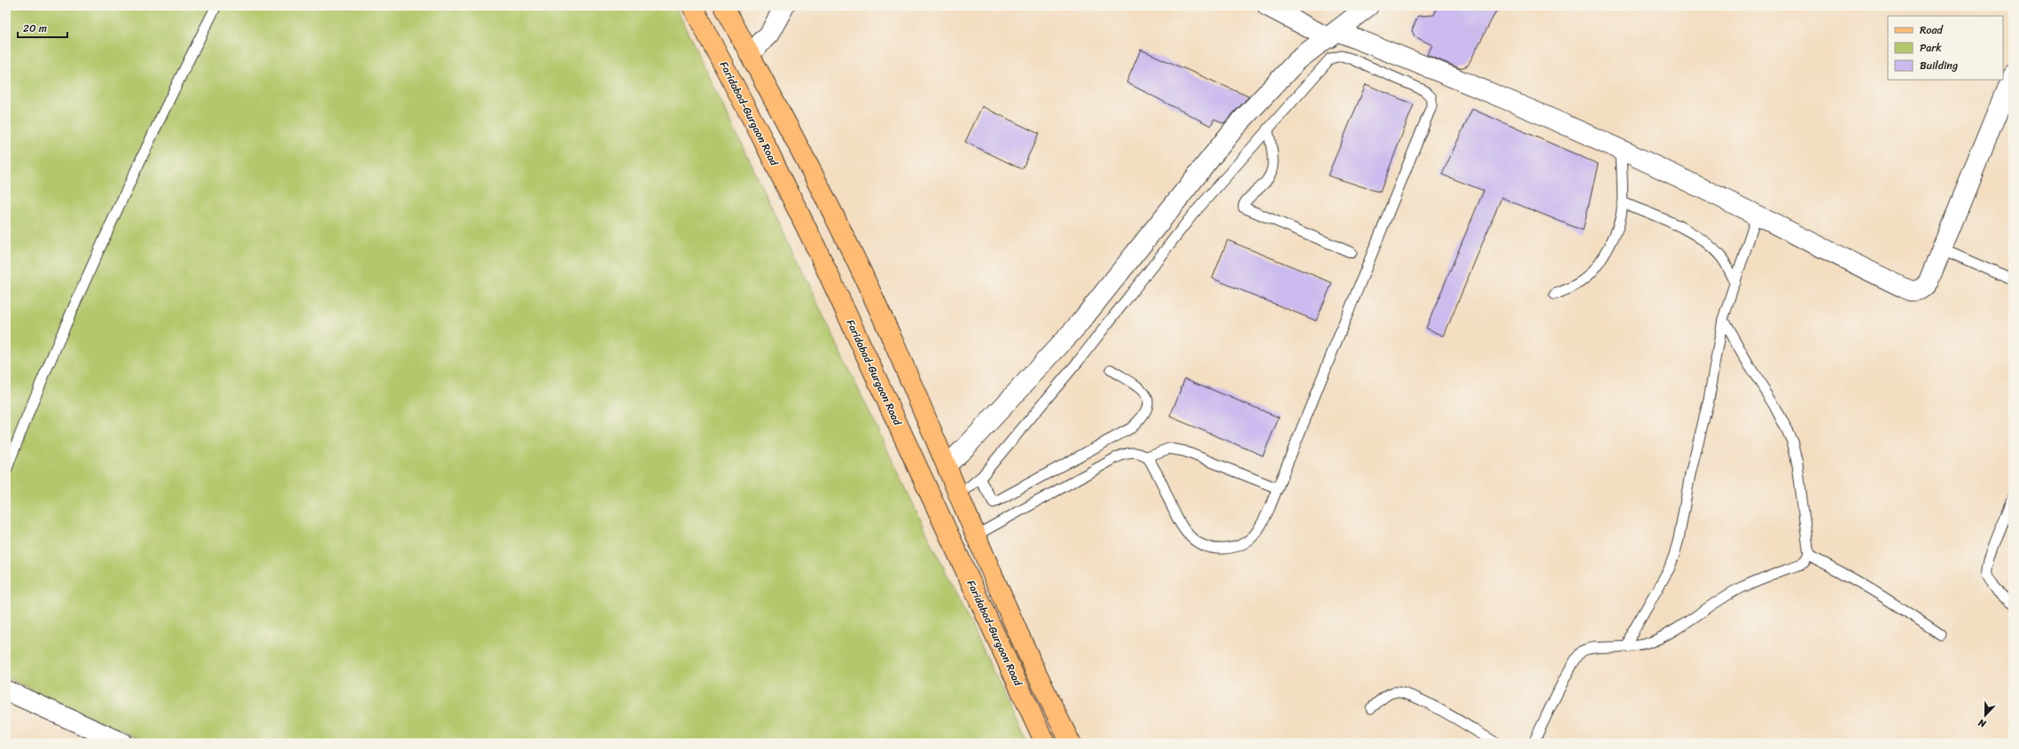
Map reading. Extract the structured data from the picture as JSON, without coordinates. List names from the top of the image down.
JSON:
{
  "streets": {
    "main road": ["Faridabad-Gurgaon Road"]
  },
  "legend": ["Road", "Park", "Building"],
  "scale_bar": "20 m",
  "north": "bottom"
}
